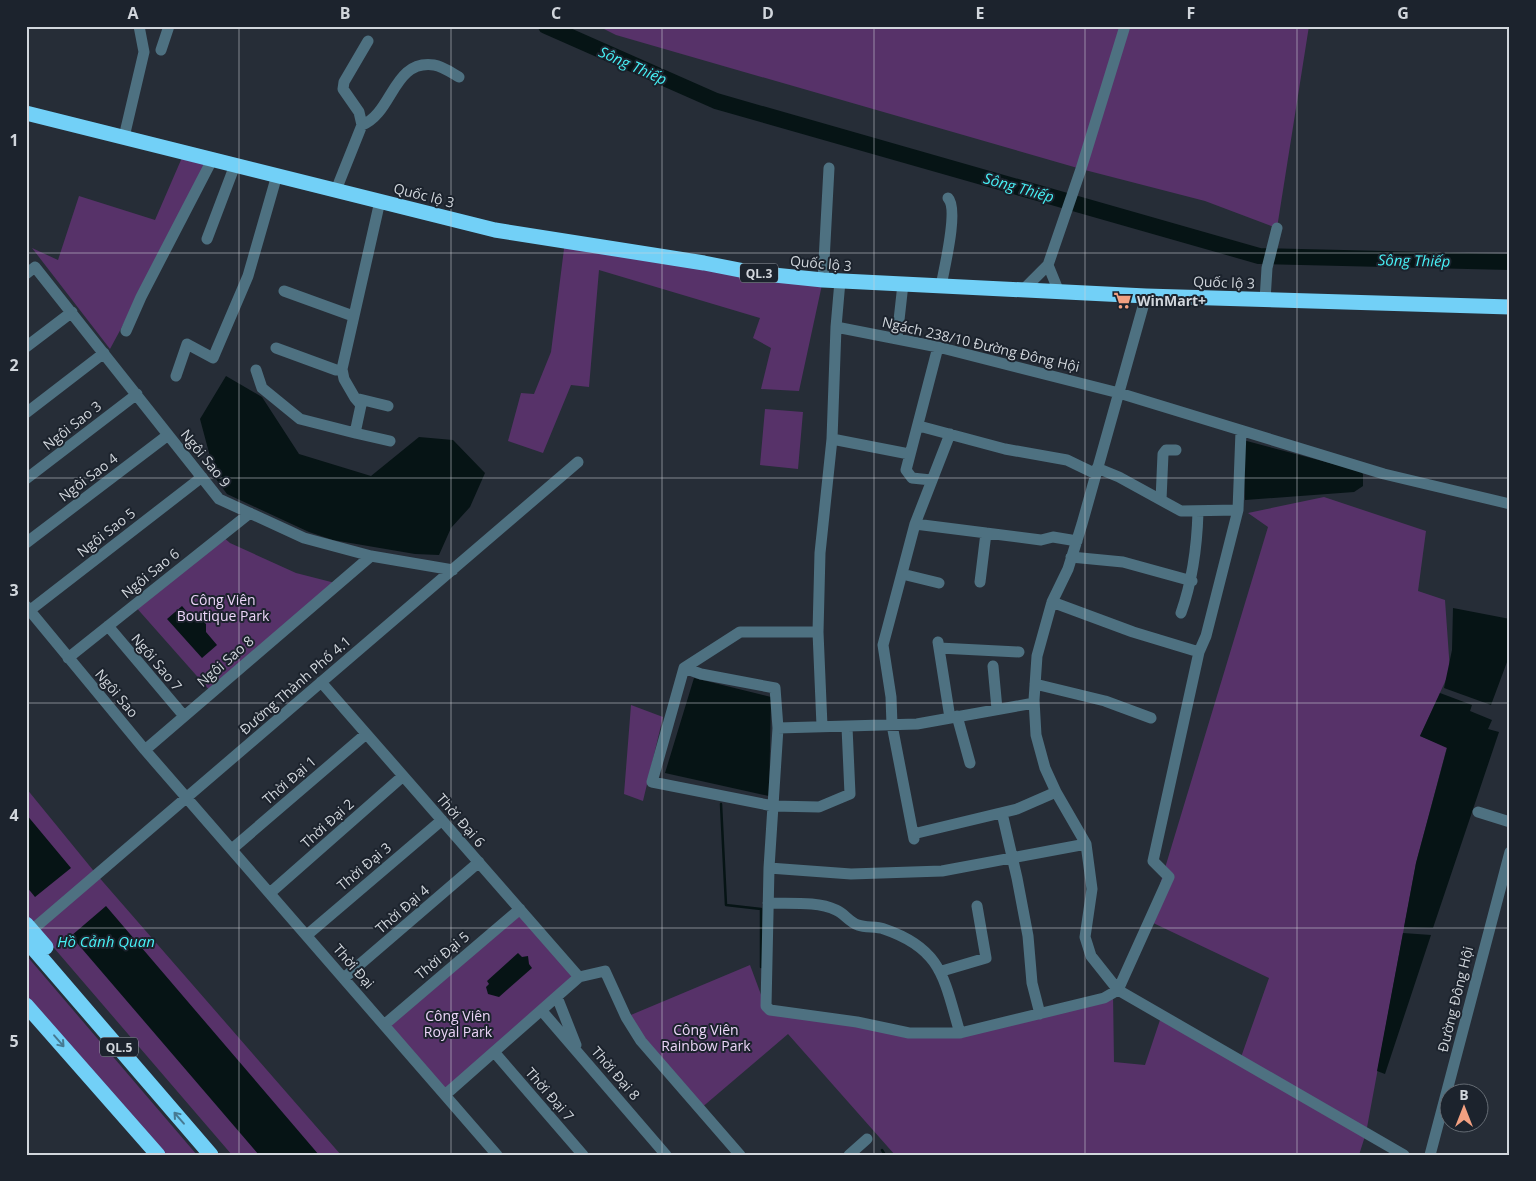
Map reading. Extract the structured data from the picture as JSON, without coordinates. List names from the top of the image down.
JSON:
{
  "streets": {
    "highway": ["Quốc lộ 3", "QL.3", "QL.5"],
    "street": [
      "Ngách 238/10 Đường Đông Hội",
      "Ngôi Sao 3",
      "Ngôi Sao 9",
      "Ngôi Sao 4",
      "Ngôi Sao 5",
      "Ngôi Sao 6",
      "Ngôi Sao 8",
      "Ngôi Sao 7",
      "Đường Thành Phố 4.1",
      "Ngôi Sao",
      "Thời Đại 1",
      "Thời Đại 6",
      "Thời Đại 2",
      "Thời Đại 3",
      "Thời Đại 4",
      "Thời Đại 5",
      "Thời Đại",
      "Đường Đông Hội",
      "Thời Đại 8",
      "Thời Đại 7"
    ]
  },
  "crossings": [
    ["Ngôi Sao 3", "Ngôi Sao 9"],
    ["Ngôi Sao 9", "Ngôi Sao 4"],
    ["Ngôi Sao 9", "Ngôi Sao 5"],
    ["Ngôi Sao 9", "Ngôi Sao 6"],
    ["Ngôi Sao 9", "Ngôi Sao 8"],
    ["Ngôi Sao 9", "Đường Thành Phố 4.1"],
    ["Ngôi Sao 5", "Ngôi Sao"],
    ["Ngôi Sao 6", "Ngôi Sao 7"],
    ["Ngôi Sao 6", "Ngôi Sao"],
    ["Ngôi Sao 8", "Ngôi Sao 7"],
    ["Ngôi Sao 8", "Ngôi Sao"],
    ["Đường Thành Phố 4.1", "Ngôi Sao"],
    ["Đường Thành Phố 4.1", "Thời Đại 6"],
    ["Đường Thành Phố 4.1", "Thời Đại"],
    ["Đường Thành Phố 4.1", "QL.5"],
    ["Ngôi Sao", "Thời Đại"],
    ["Thời Đại 1", "Thời Đại 6"],
    ["Thời Đại 1", "Thời Đại"],
    ["Thời Đại 6", "Thời Đại 2"],
    ["Thời Đại 6", "Thời Đại 3"],
    ["Thời Đại 6", "Thời Đại 4"],
    ["Thời Đại 6", "Thời Đại 5"],
    ["Thời Đại 2", "Thời Đại"],
    ["Thời Đại 3", "Thời Đại"],
    ["Thời Đại 4", "Thời Đại"],
    ["Thời Đại 5", "Thời Đại"]
  ],
  "water": ["Sông Thiếp", "Hồ Cảnh Quan"],
  "parks": ["Công Viên Boutique Park", "Công Viên Royal Park", "Công Viên Rainbow Park"],
  "places": {
    "supermarket": ["WinMart+"]
  },
  "north": "top",
  "grid": {
    "columns": [
      "A",
      "B",
      "C",
      "D",
      "E",
      "F",
      "G"
    ],
    "rows": [
      "1",
      "2",
      "3",
      "4",
      "5"
    ]
  }
}
